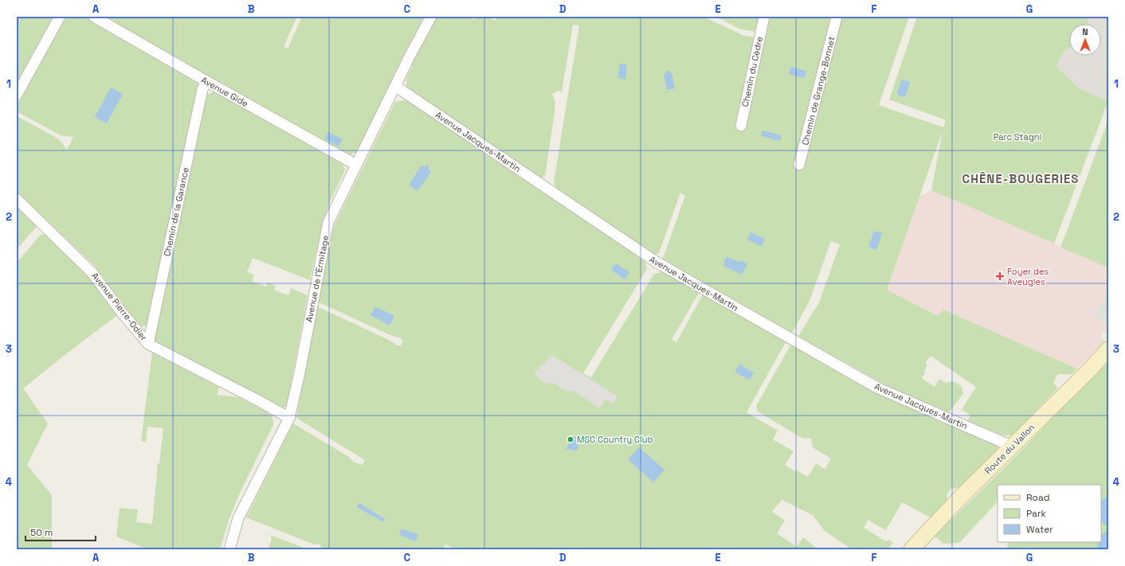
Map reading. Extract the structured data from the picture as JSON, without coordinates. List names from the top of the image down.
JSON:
{
  "streets": {
    "main road": ["Route du Vallon"],
    "street": [
      "Chemin du Cèdre",
      "Chemin de Grange-Bonnet",
      "Avenue Gide",
      "Avenue Jacques-Martin",
      "Chemin de la Garance",
      "Avenue de l'Ermitage",
      "Avenue Pierre-Odier"
    ]
  },
  "crossings": [
    ["Avenue Gide", "Chemin de la Garance"],
    ["Avenue Gide", "Avenue de l'Ermitage"],
    ["Avenue Jacques-Martin", "Avenue de l'Ermitage"],
    ["Avenue Jacques-Martin", "Route du Vallon"],
    ["Chemin de la Garance", "Avenue Pierre-Odier"],
    ["Avenue de l'Ermitage", "Avenue Pierre-Odier"]
  ],
  "districts": ["CHÊNE-BOUGERIES"],
  "parks": ["Parc Stagni"],
  "places": {
    "health": ["Foyer des Aveugles"],
    "other": ["MSC Country Club"]
  },
  "legend": ["Road", "Park", "Water"],
  "scale_bar": "50 m",
  "north": "top",
  "grid": {
    "columns": [
      "A",
      "B",
      "C",
      "D",
      "E",
      "F",
      "G"
    ],
    "rows": [
      "1",
      "2",
      "3",
      "4"
    ]
  }
}
